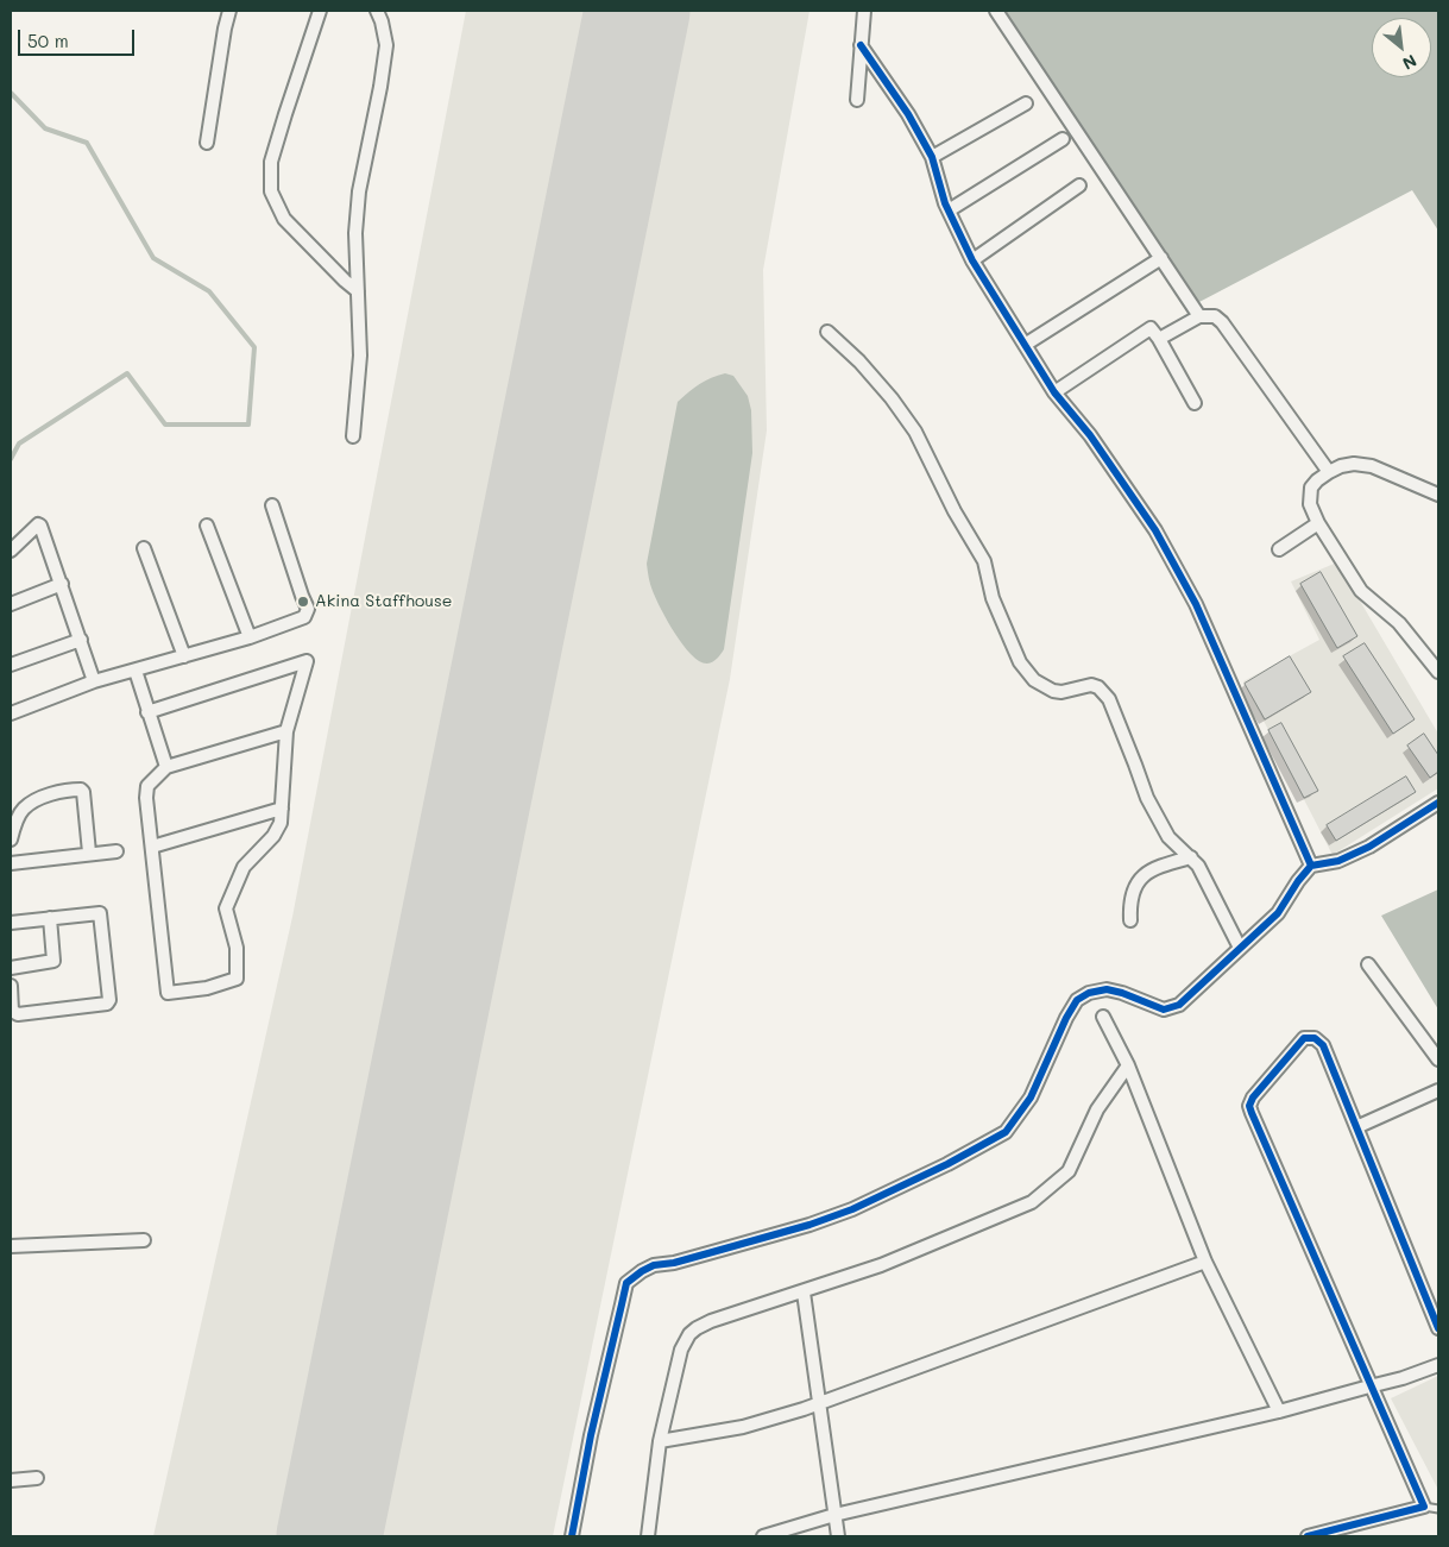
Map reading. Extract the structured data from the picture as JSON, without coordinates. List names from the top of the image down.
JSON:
{
  "places": ["Akina Staffhouse"],
  "scale_bar": "50 m",
  "north": "bottom right"
}
